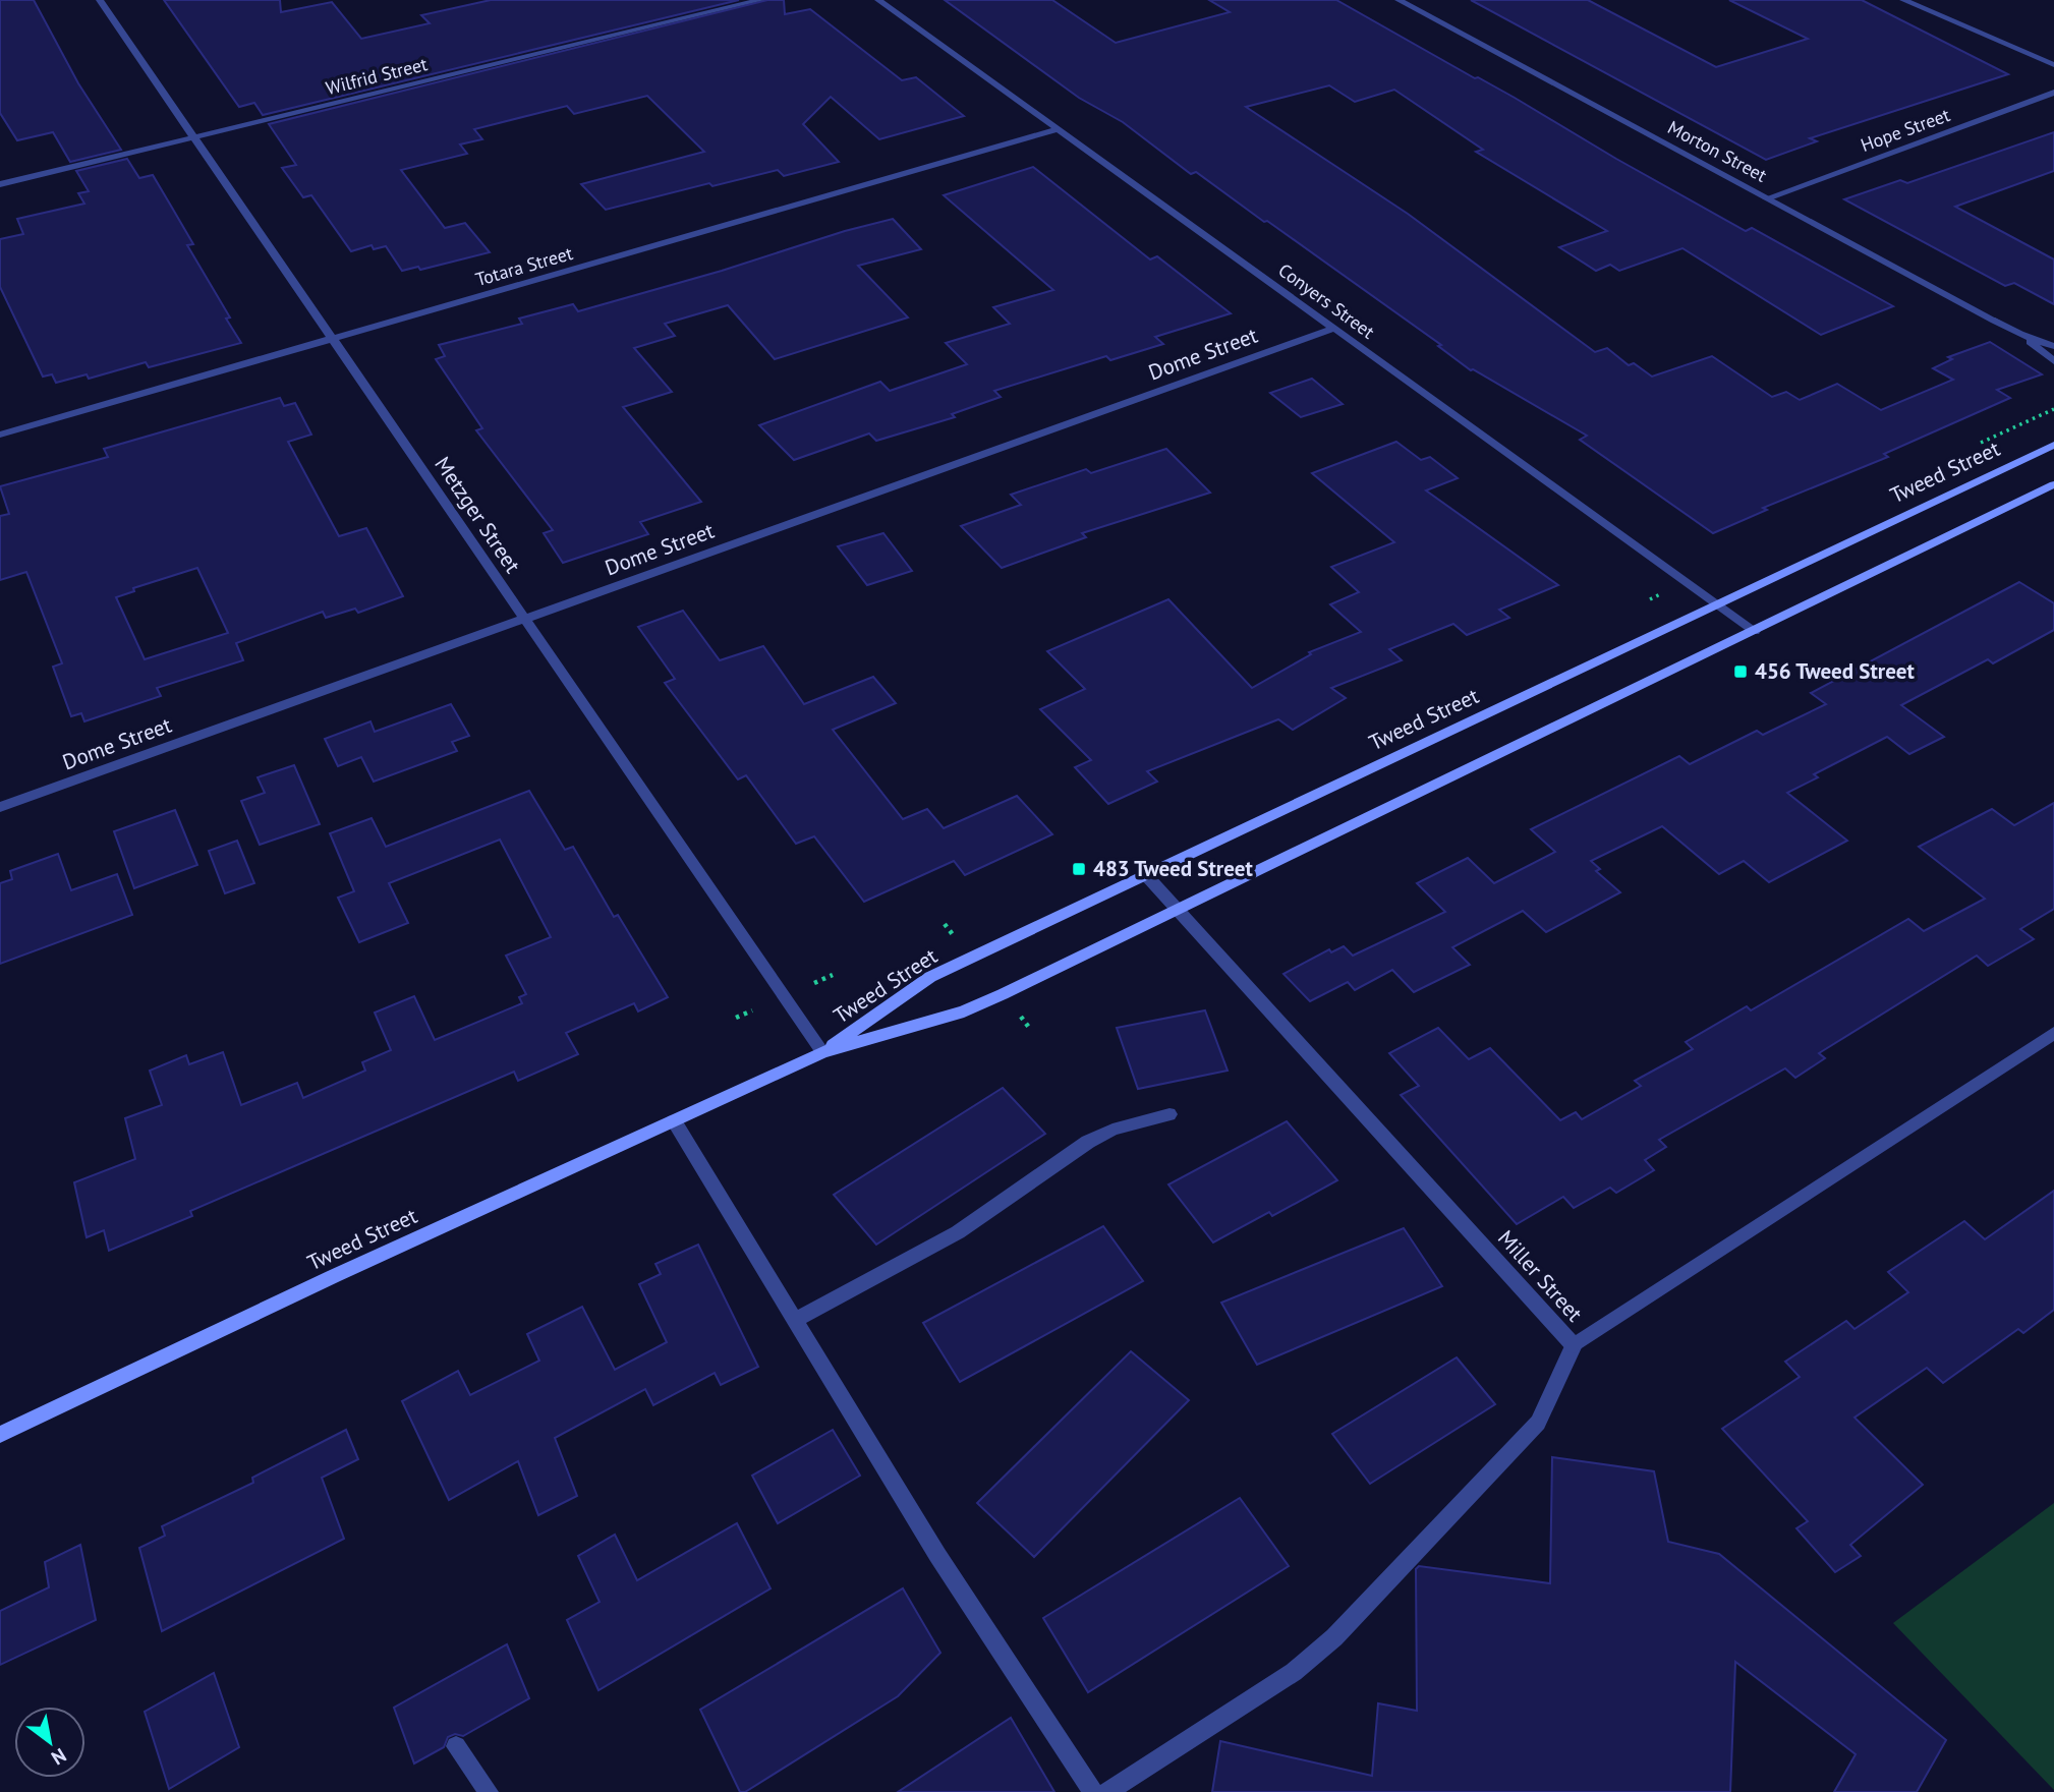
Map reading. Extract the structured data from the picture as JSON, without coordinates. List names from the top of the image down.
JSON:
{
  "streets": {
    "main road": ["Tweed Street"],
    "street": [
      "Wilfrid Street",
      "Hope Street",
      "Morton Street",
      "Totara Street",
      "Conyers Street",
      "Dome Street",
      "Metzger Street",
      "Miller Street"
    ]
  },
  "crossings": [
    ["Wilfrid Street", "Metzger Street"],
    ["Hope Street", "Morton Street"],
    ["Totara Street", "Conyers Street"],
    ["Totara Street", "Metzger Street"],
    ["Conyers Street", "Dome Street"],
    ["Conyers Street", "Tweed Street"],
    ["Dome Street", "Metzger Street"],
    ["Tweed Street", "Metzger Street"],
    ["Tweed Street", "Miller Street"]
  ],
  "places": {
    "transit": ["456 Tweed Street", "483 Tweed Street"]
  },
  "north": "bottom right"
}
